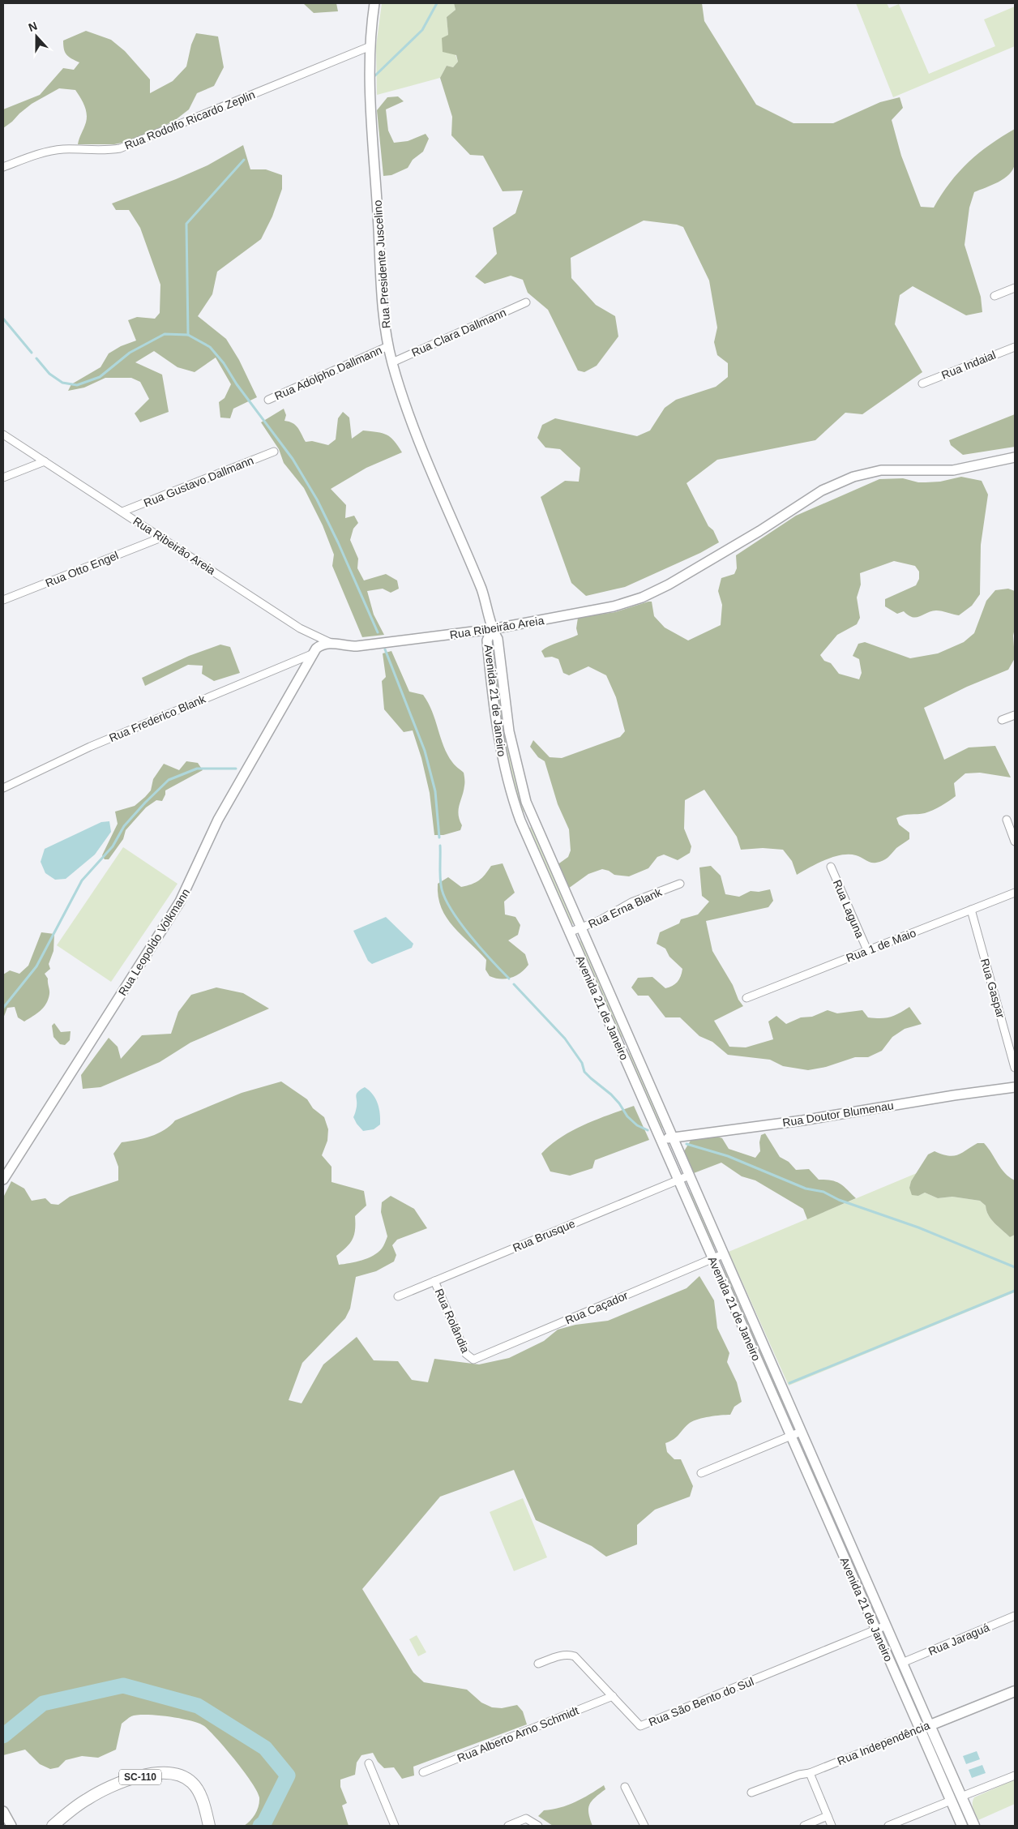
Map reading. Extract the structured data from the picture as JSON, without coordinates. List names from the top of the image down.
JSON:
{
  "streets": {
    "main road": ["Avenida 21 de Janeiro", "Rua Independência", "SC-110"],
    "street": [
      "Rua Rodolfo Ricardo Zeplin",
      "Rua Presidente Juscelino",
      "Rua Clara Dallmann",
      "Rua Indaial",
      "Rua Adolpho Dallmann",
      "Rua Gustavo Dallmann",
      "Rua Ribeirão Areia",
      "Rua Otto Engel",
      "Rua Frederico Blank",
      "Rua Erna Blank",
      "Rua Laguna",
      "Rua Leopoldo Volkmann",
      "Rua 1 de Maio",
      "Rua Gaspar",
      "Rua Doutor Blumenau",
      "Rua Brusque",
      "Rua Caçador",
      "Rua Rolândia",
      "Rua Jaraguá",
      "Rua São Bento do Sul",
      "Rua Alberto Arno Schmidt"
    ]
  },
  "crossings": [
    ["Rua Rodolfo Ricardo Zeplin", "Rua Presidente Juscelino"],
    ["Rua Presidente Juscelino", "Rua Clara Dallmann"],
    ["Rua Presidente Juscelino", "Rua Adolpho Dallmann"],
    ["Rua Presidente Juscelino", "Rua Ribeirão Areia"],
    ["Rua Presidente Juscelino", "Avenida 21 de Janeiro"],
    ["Rua Gustavo Dallmann", "Rua Ribeirão Areia"],
    ["Rua Ribeirão Areia", "Rua Otto Engel"],
    ["Rua Ribeirão Areia", "Avenida 21 de Janeiro"],
    ["Avenida 21 de Janeiro", "Rua Erna Blank"],
    ["Avenida 21 de Janeiro", "Rua Doutor Blumenau"],
    ["Avenida 21 de Janeiro", "Rua Brusque"],
    ["Avenida 21 de Janeiro", "Rua Caçador"],
    ["Avenida 21 de Janeiro", "Rua Jaraguá"],
    ["Avenida 21 de Janeiro", "Rua São Bento do Sul"],
    ["Avenida 21 de Janeiro", "Rua Independência"],
    ["Rua Frederico Blank", "Rua Leopoldo Volkmann"],
    ["Rua Laguna", "Rua 1 de Maio"],
    ["Rua 1 de Maio", "Rua Gaspar"],
    ["Rua Brusque", "Rua Rolândia"],
    ["Rua Caçador", "Rua Rolândia"],
    ["Rua São Bento do Sul", "Rua Alberto Arno Schmidt"]
  ],
  "north": "top"
}
